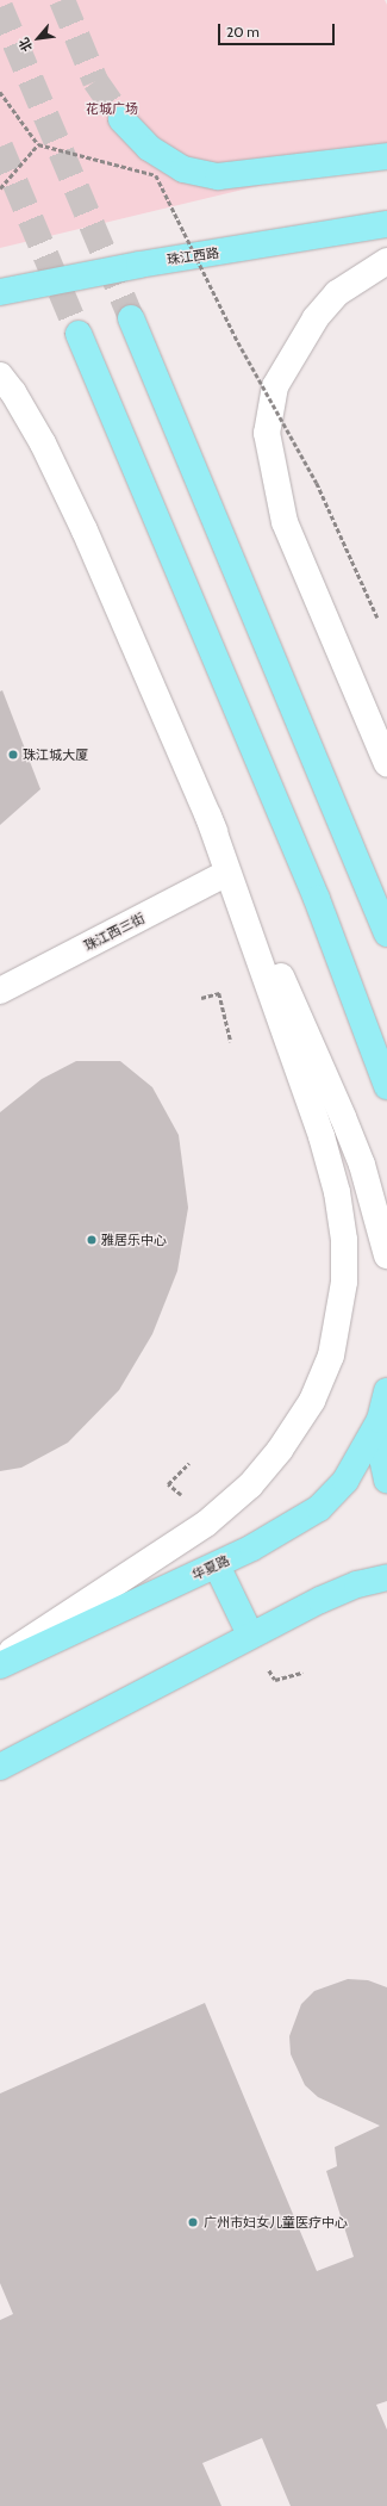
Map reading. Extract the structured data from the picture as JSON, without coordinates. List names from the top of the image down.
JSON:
{
  "streets": {
    "main road": ["珠江西路", "华夏路"],
    "street": ["珠江西三街"]
  },
  "parks": ["花城广场"],
  "places": ["珠江城大厦", "雅居乐中心", "广州市妇女儿童医疗中心"],
  "scale_bar": "20 m",
  "north": "bottom left"
}
